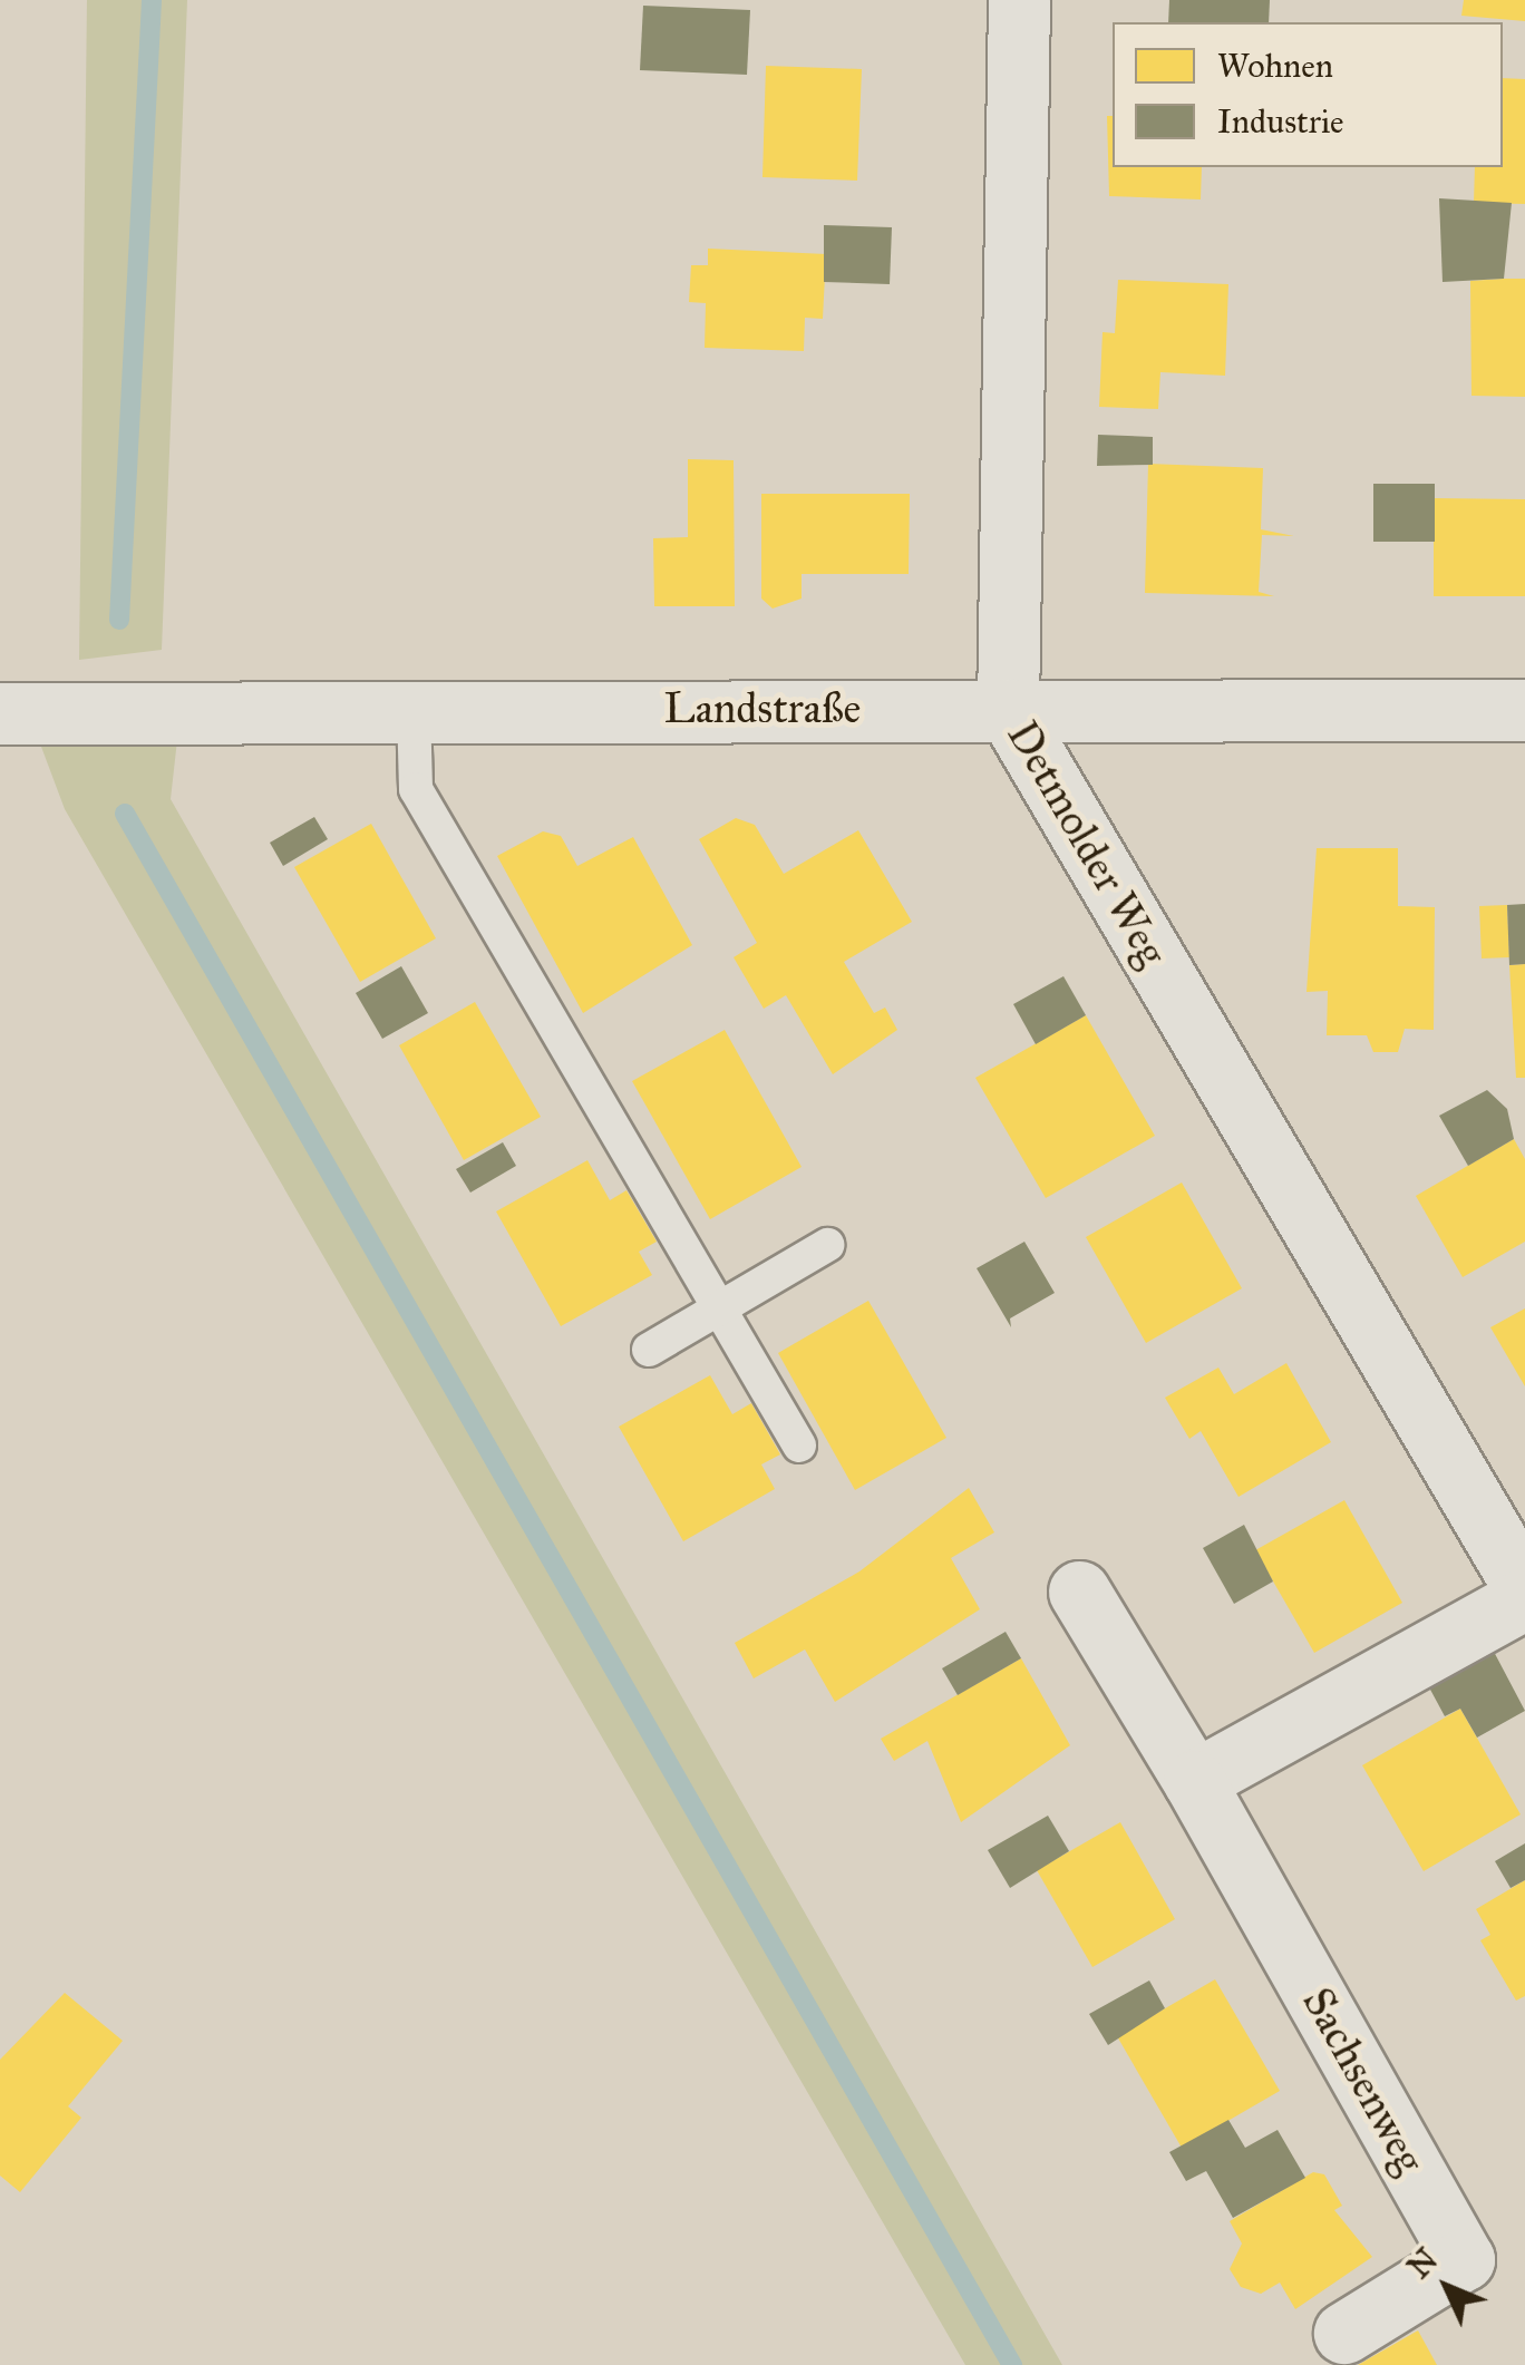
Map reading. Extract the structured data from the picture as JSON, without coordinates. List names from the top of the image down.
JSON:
{
  "streets": {
    "street": ["Landstraße", "Detmolder Weg", "Sachsenweg"]
  },
  "crossings": [
    ["Landstraße", "Detmolder Weg"]
  ],
  "legend": ["Wohnen", "Industrie"],
  "north": "top left"
}
